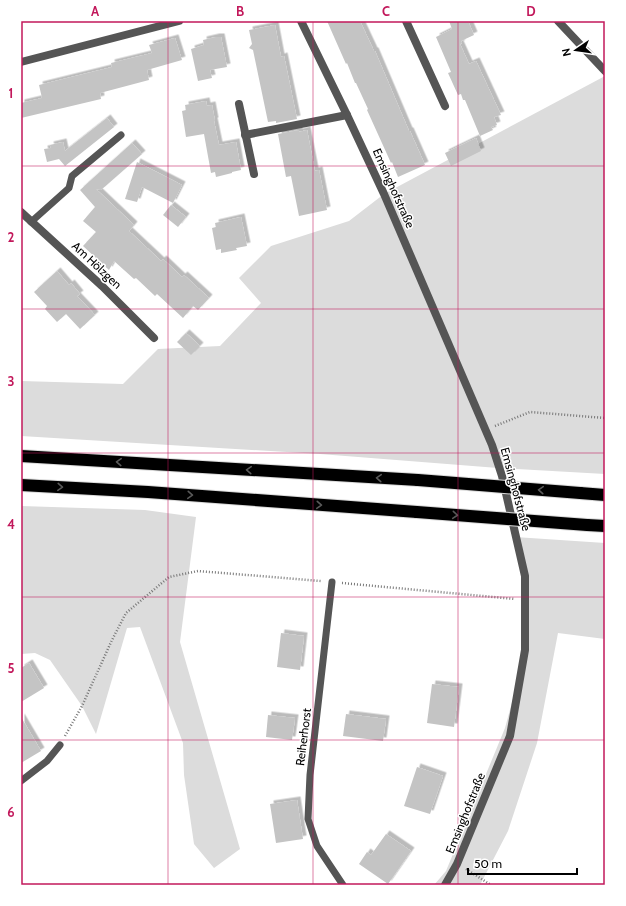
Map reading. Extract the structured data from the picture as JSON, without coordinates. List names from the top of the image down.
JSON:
{
  "streets": {
    "street": ["Emsinghofstraße", "Am Hölzgen"],
    "lane": ["Reiherhorst"]
  },
  "scale_bar": "50 m",
  "north": "left",
  "grid": {
    "columns": [
      "A",
      "B",
      "C",
      "D"
    ],
    "rows": [
      "1",
      "2",
      "3",
      "4",
      "5",
      "6"
    ]
  }
}
